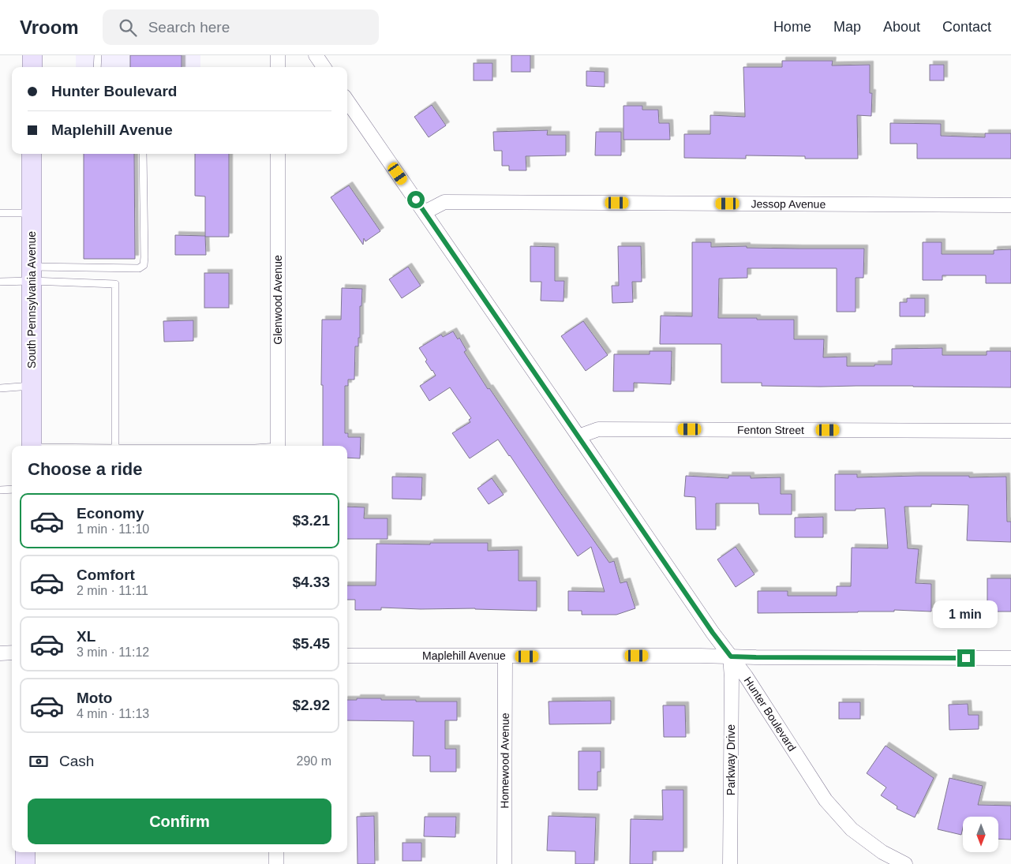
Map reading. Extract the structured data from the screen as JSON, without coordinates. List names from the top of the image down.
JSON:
{
  "streets": {
    "main road": ["South Pennsylvania Avenue"],
    "street": [
      "Jessop Avenue",
      "Glenwood Avenue",
      "Fenton Street",
      "Maplehill Avenue",
      "Hunter Boulevard",
      "Homewood Avenue",
      "Parkway Drive"
    ]
  },
  "crossings": [
    ["Jessop Avenue", "Hunter Boulevard"],
    ["Fenton Street", "Hunter Boulevard"],
    ["Maplehill Avenue", "Hunter Boulevard"],
    ["Maplehill Avenue", "Homewood Avenue"],
    ["Maplehill Avenue", "Parkway Drive"],
    ["Hunter Boulevard", "Parkway Drive"]
  ],
  "north": "bottom",
  "page": {
    "header": "Vroom",
    "search": "Search here",
    "nav": [
      "Home",
      "Map",
      "About",
      "Contact"
    ],
    "banner": ["Hunter Boulevard", "Maplehill Avenue"],
    "heading": "Choose a ride",
    "list": [
      {
        "name": "Economy",
        "note": "1 min · 11:10",
        "value": "$3.21"
      },
      {
        "name": "Comfort",
        "note": "2 min · 11:11",
        "value": "$4.33"
      },
      {
        "name": "XL",
        "note": "3 min · 11:12",
        "value": "$5.45"
      },
      {
        "name": "Moto",
        "note": "4 min · 11:13",
        "value": "$2.92"
      }
    ],
    "bubble": "1 min",
    "pay": ["Cash", "290 m"],
    "buttons": "Confirm"
  }
}
